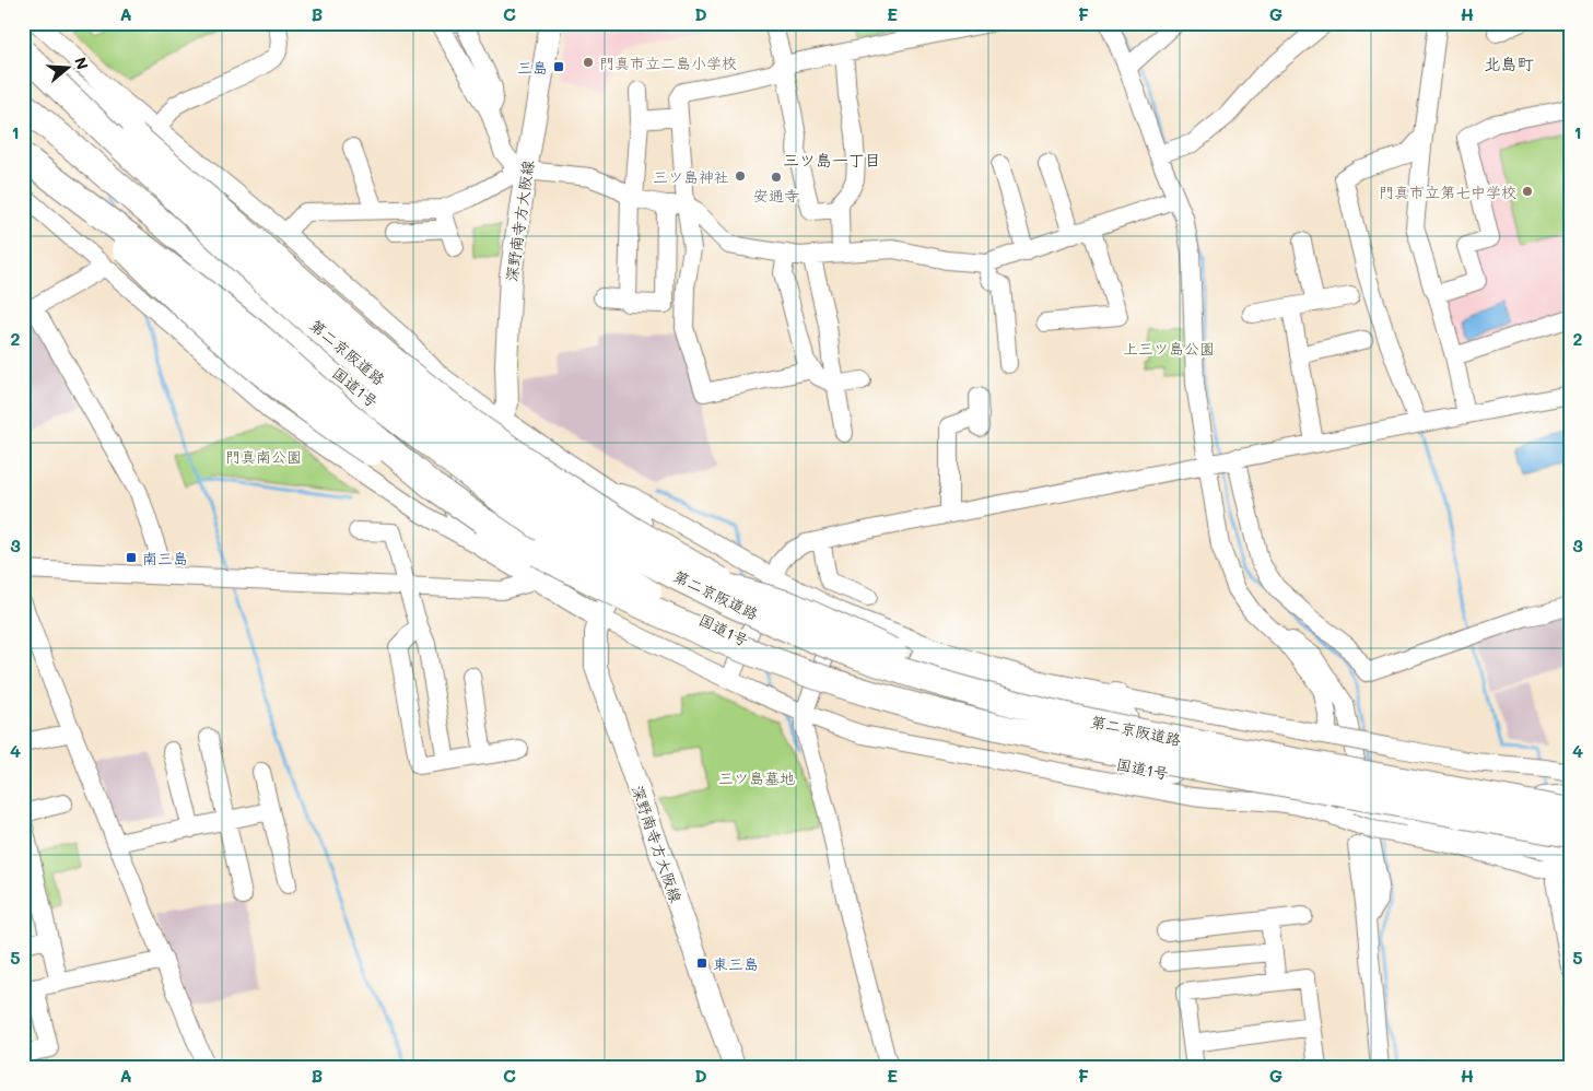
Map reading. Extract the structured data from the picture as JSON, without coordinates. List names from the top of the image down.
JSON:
{
  "streets": {
    "highway": ["第二京阪道路", "国道1号"],
    "main road": ["深野南寺方大阪線"]
  },
  "districts": ["北島町", "三ツ島一丁目"],
  "parks": ["上三ツ島公園", "門真南公園", "三ツ島墓地"],
  "places": {
    "other": [
      "門真市立二島小学校",
      "三ツ島神社",
      "安通寺",
      "門真市立第七中学校"
    ],
    "transit": ["三島", "南三島", "東三島"]
  },
  "north": "right",
  "grid": {
    "columns": [
      "A",
      "B",
      "C",
      "D",
      "E",
      "F",
      "G",
      "H"
    ],
    "rows": [
      "1",
      "2",
      "3",
      "4",
      "5"
    ]
  }
}
